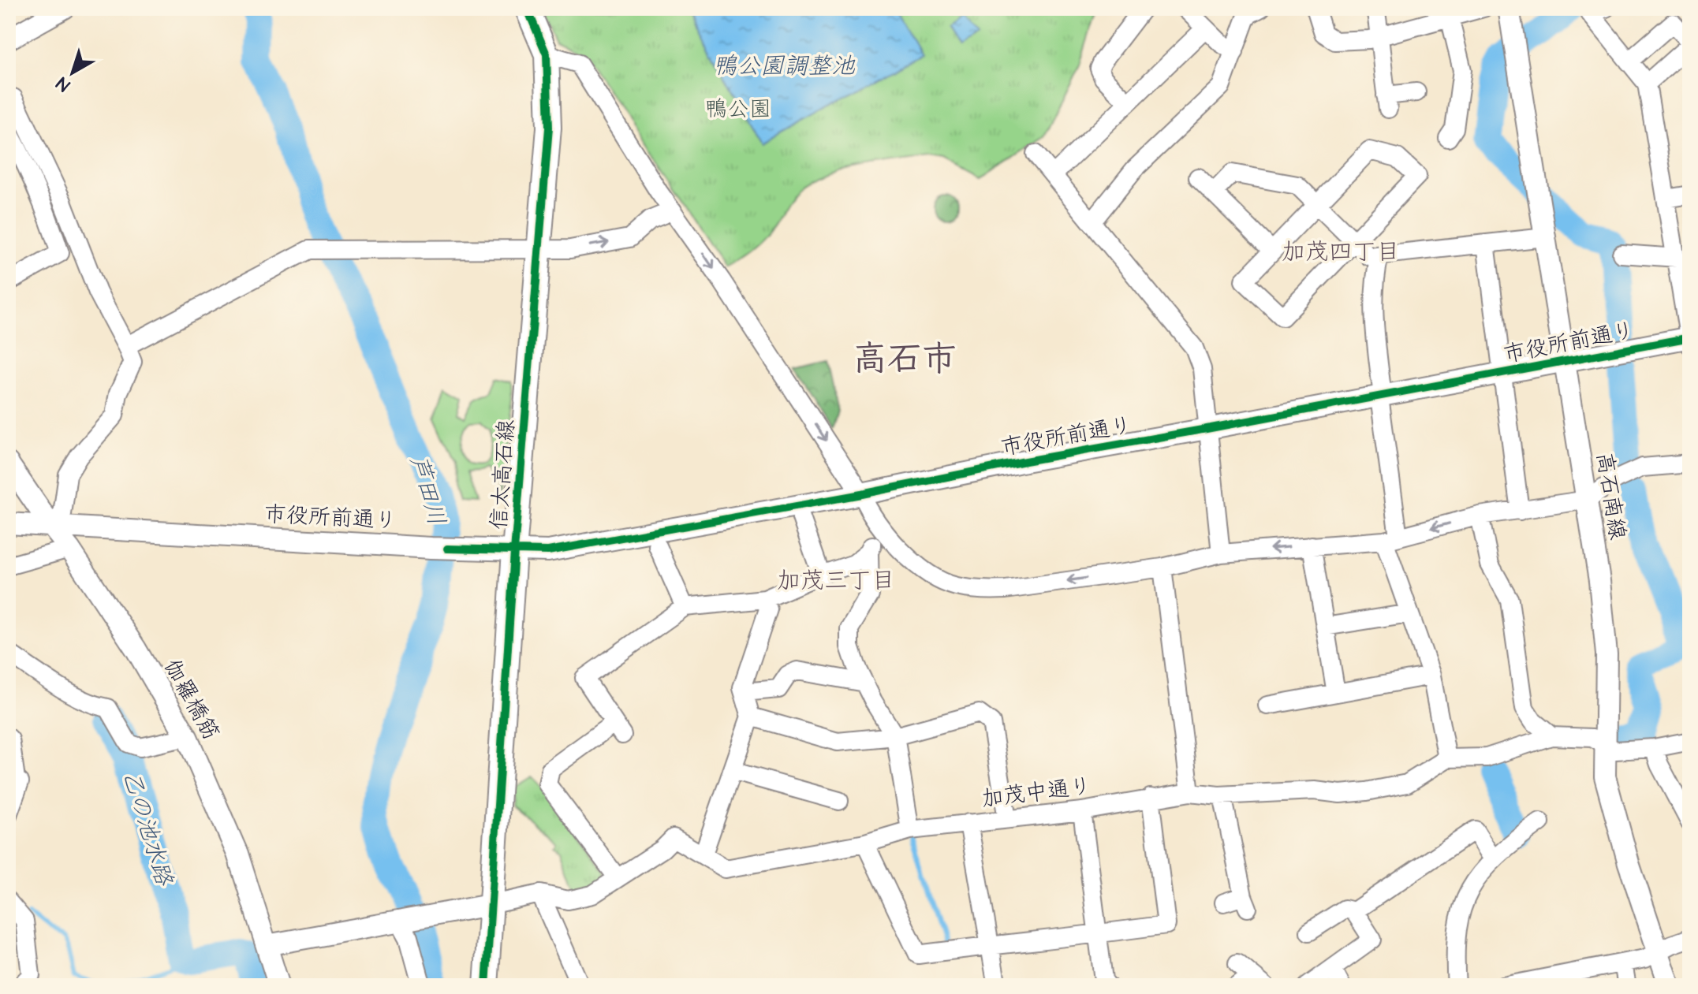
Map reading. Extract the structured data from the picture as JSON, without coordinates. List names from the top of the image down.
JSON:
{
  "streets": {
    "main road": ["信太高石線"],
    "street": [
      "市役所前通り",
      "高石南線",
      "伽羅橋筋",
      "加茂中通り"
    ]
  },
  "crossings": [
    ["市役所前通り", "信太高石線"],
    ["市役所前通り", "高石南線"],
    ["市役所前通り", "伽羅橋筋"],
    ["信太高石線", "加茂中通り"]
  ],
  "districts": ["加茂四丁目", "高石市", "加茂三丁目"],
  "water": ["鴨公園調整池", "芦田川", "乙の池水路"],
  "parks": ["鴨公園"],
  "north": "bottom left"
}
